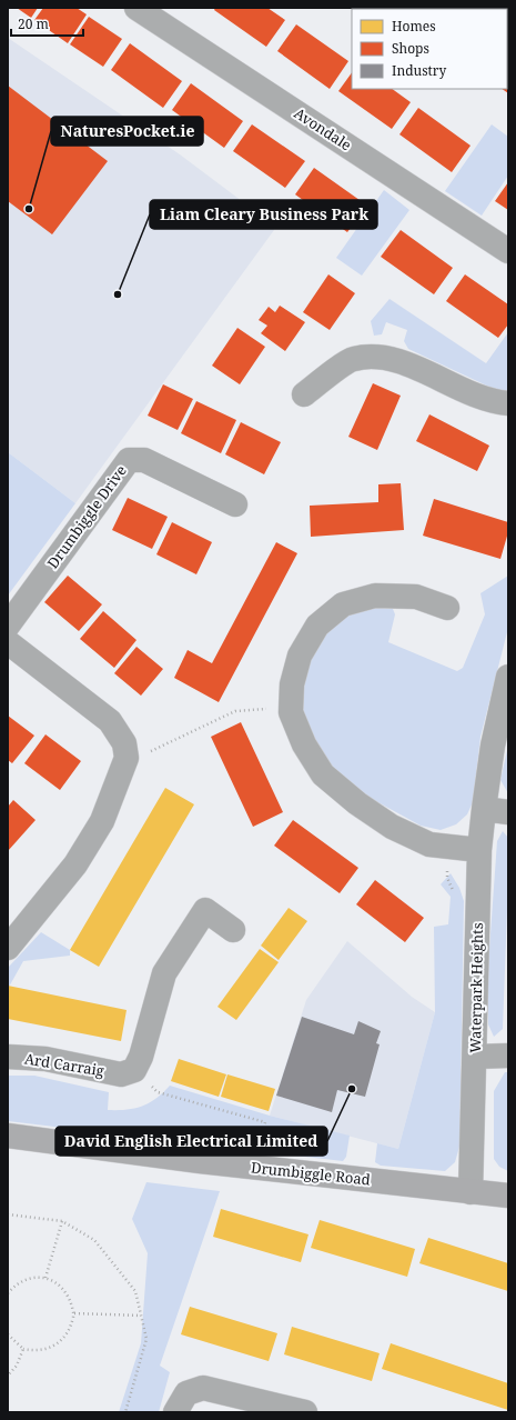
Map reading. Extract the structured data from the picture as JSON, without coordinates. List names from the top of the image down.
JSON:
{
  "streets": {
    "street": [
      "Avondale",
      "Drumbiggle Drive",
      "Waterpark Heights",
      "Ard Carraig",
      "Drumbiggle Road"
    ]
  },
  "crossings": [
    ["Waterpark Heights", "Drumbiggle Road"]
  ],
  "places": ["NaturesPocket.ie", "Liam Cleary Business Park", "David English Electrical Limited"],
  "legend": ["Homes", "Shops", "Industry"],
  "scale_bar": "20 m"
}
